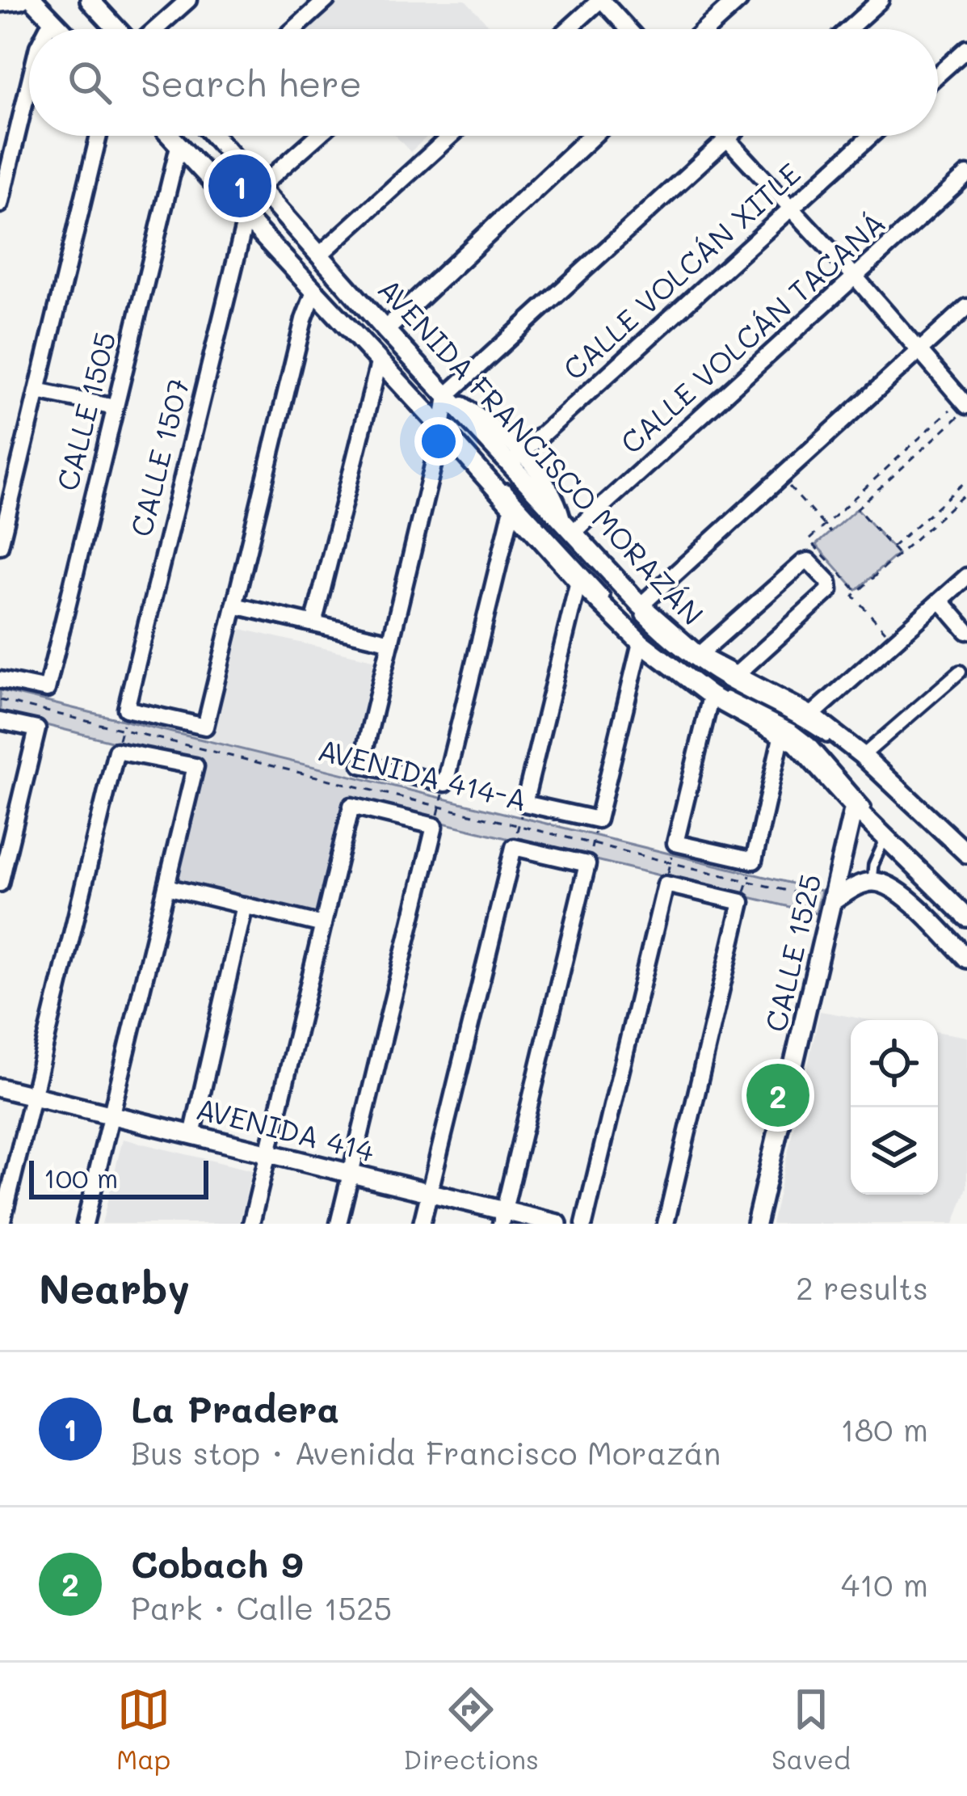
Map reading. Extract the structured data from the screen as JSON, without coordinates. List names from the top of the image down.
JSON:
{
  "streets": {
    "street": [
      "CALLE VOLCÁN XITLE",
      "CALLE VOLCÁN TACANÁ",
      "CALLE 1505",
      "AVENIDA FRANCISCO MORAZÁN",
      "CALLE 1507",
      "AVENIDA 414-A",
      "CALLE 1525",
      "AVENIDA 414"
    ]
  },
  "crossings": [
    ["CALLE VOLCÁN XITLE", "AVENIDA FRANCISCO MORAZÁN"],
    ["CALLE VOLCÁN TACANÁ", "AVENIDA FRANCISCO MORAZÁN"],
    ["CALLE 1505", "AVENIDA FRANCISCO MORAZÁN"],
    ["AVENIDA FRANCISCO MORAZÁN", "CALLE 1507"],
    ["AVENIDA FRANCISCO MORAZÁN", "CALLE 1525"],
    ["AVENIDA 414-A", "CALLE 1525"]
  ],
  "scale_bar": "100 m",
  "page": {
    "search": "Search here",
    "pins": ["1", "2"],
    "scale": "100 m",
    "heading": ["Nearby", "2 results"],
    "list": [
      {
        "mark": "1",
        "name": "La Pradera",
        "note": "Bus stop · Avenida Francisco Morazán",
        "value": "180 m"
      },
      {
        "mark": "2",
        "name": "Cobach 9",
        "note": "Park · Calle 1525",
        "value": "410 m"
      }
    ],
    "nav": ["Map", "Directions", "Saved"]
  }
}
